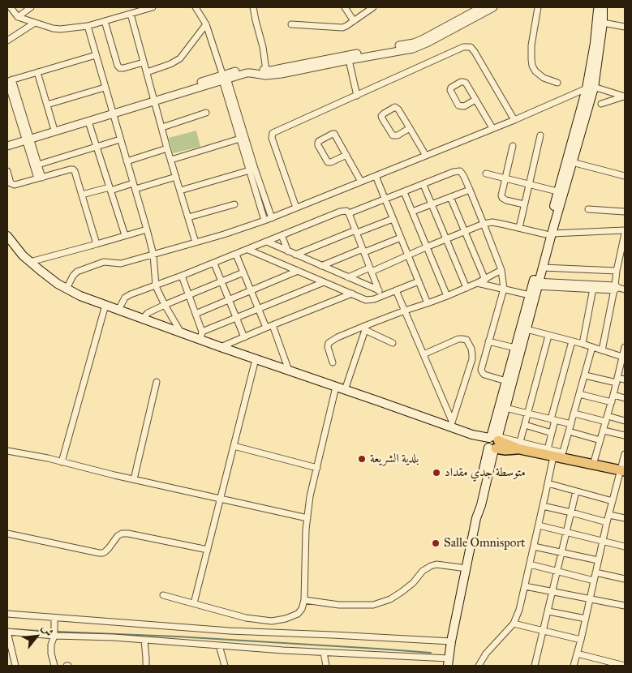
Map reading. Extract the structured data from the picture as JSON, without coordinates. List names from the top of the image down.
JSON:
{
  "places": ["بلدية الشريعة", "متوسطة جدي مقداد", "Salle Omnisport"],
  "north": "top right"
}
